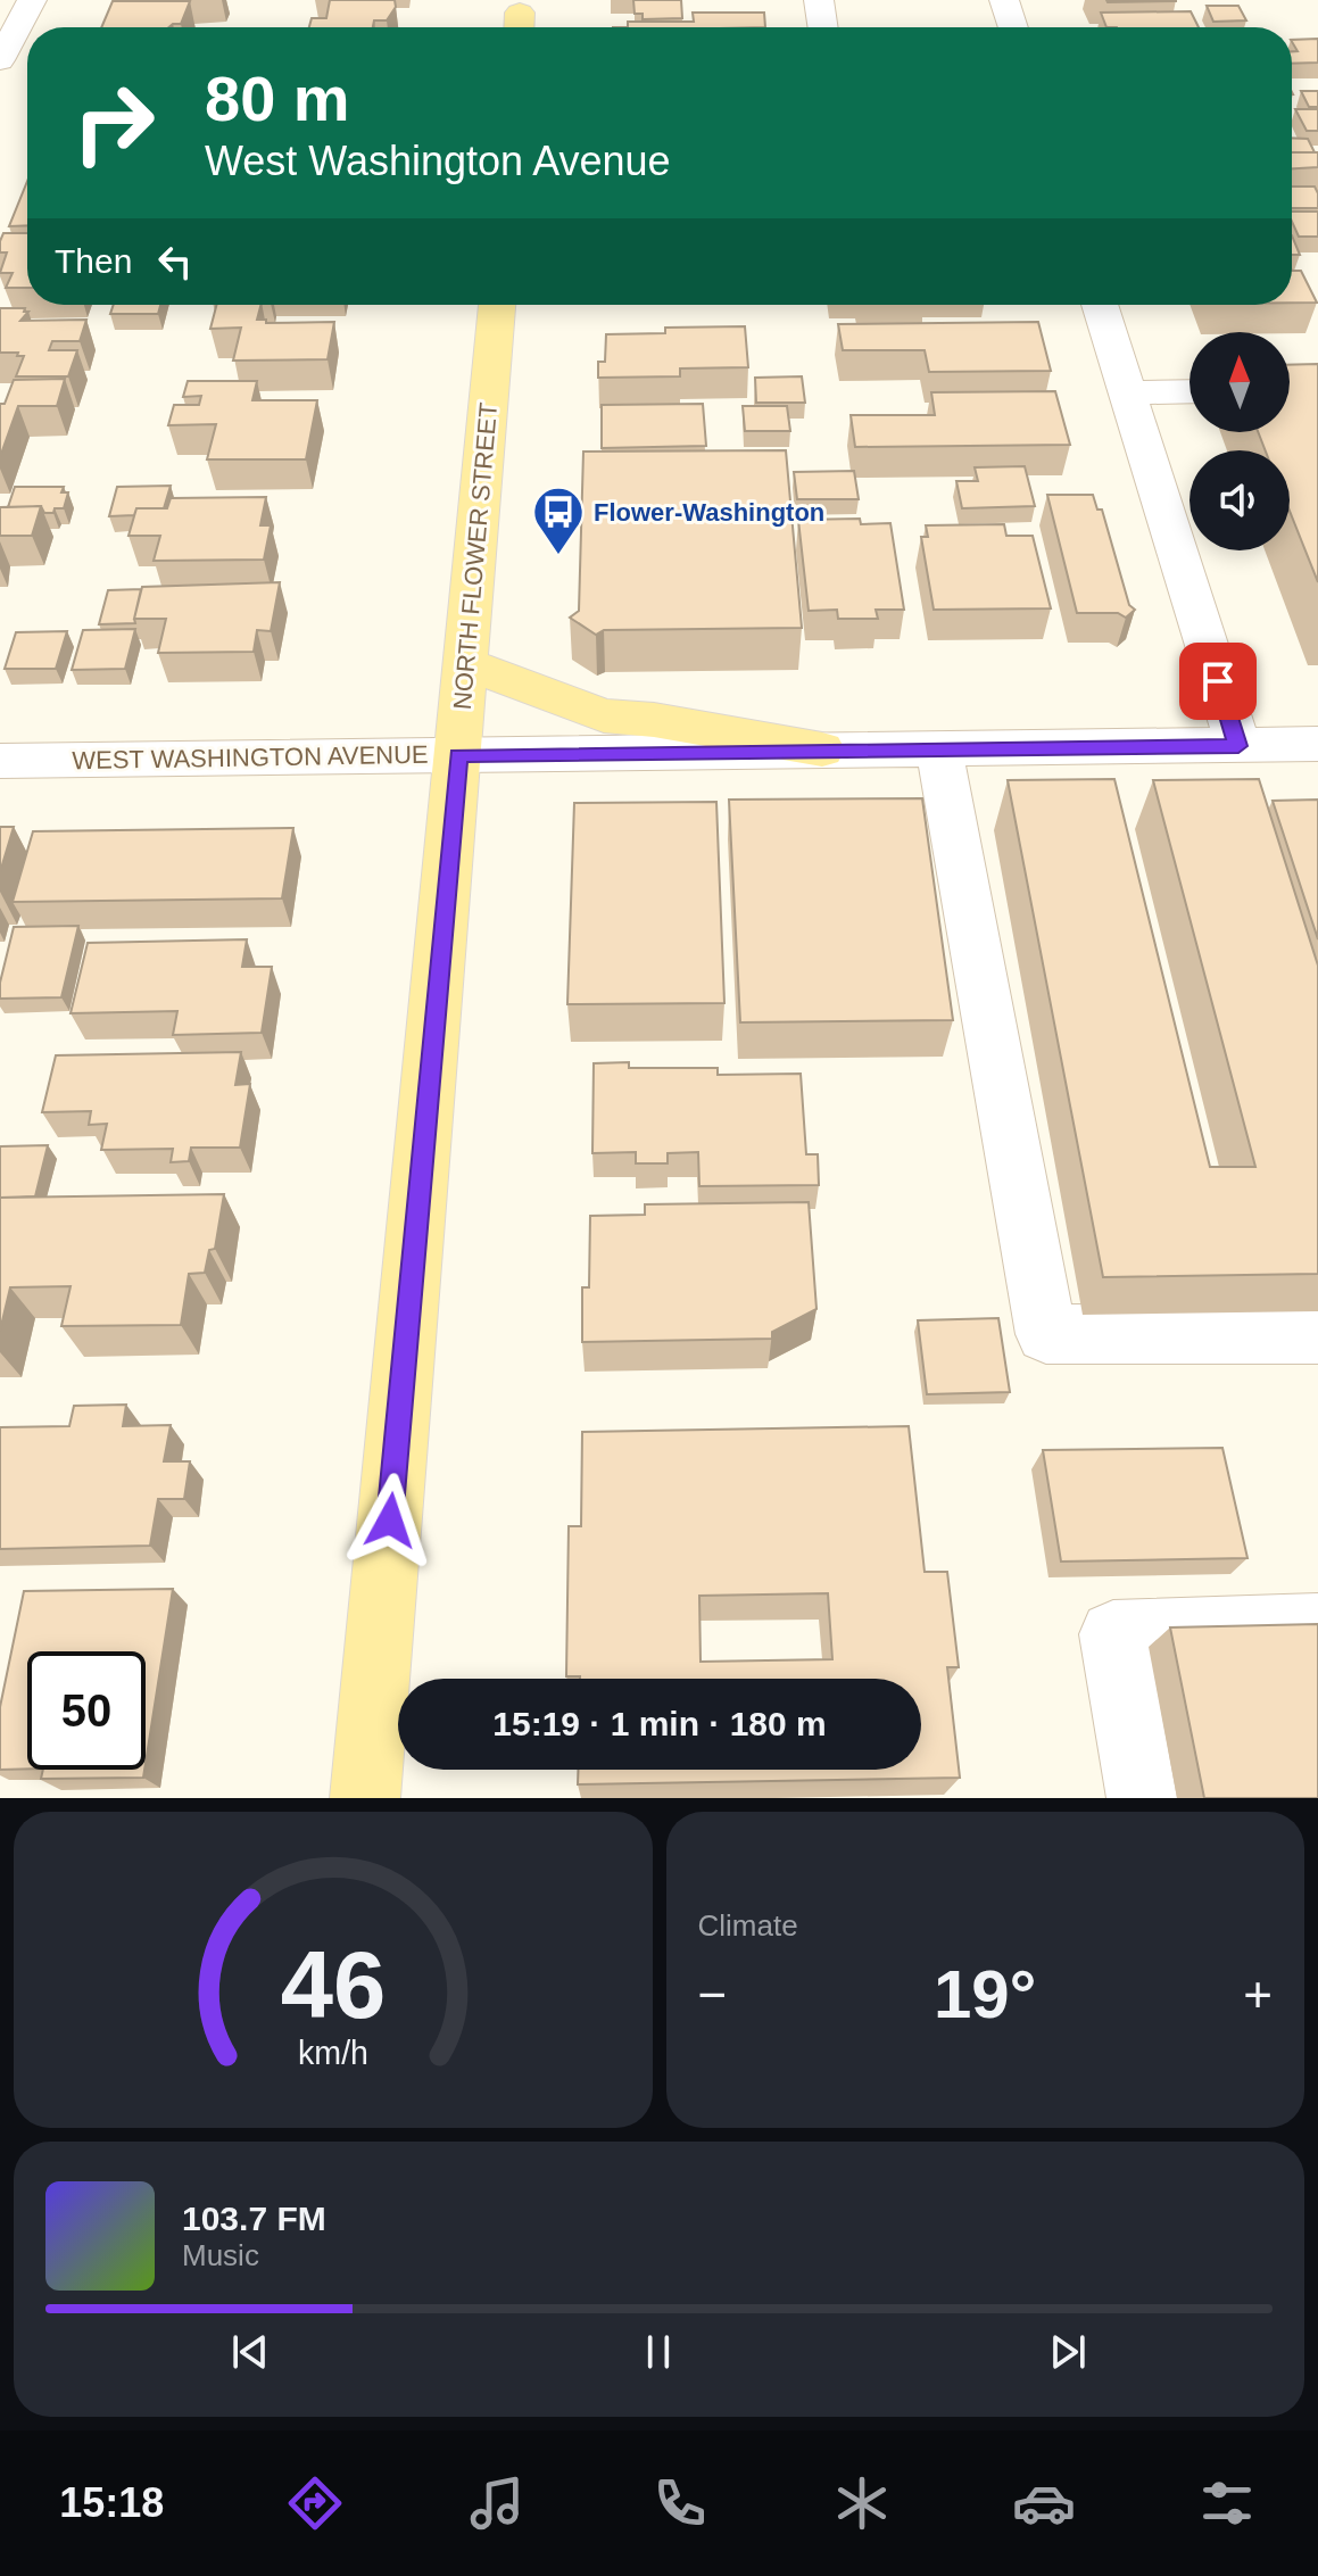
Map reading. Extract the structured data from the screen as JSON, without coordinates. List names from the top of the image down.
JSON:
{
  "streets": {
    "main road": ["NORTH FLOWER STREET"],
    "street": ["WEST WASHINGTON AVENUE"]
  },
  "crossings": [
    ["NORTH FLOWER STREET", "WEST WASHINGTON AVENUE"]
  ],
  "places": {
    "bus stop": ["Flower-Washington"]
  },
  "north": "top",
  "page": {
    "turn": ["80 m", "West Washington Avenue"],
    "then": "Then",
    "limit": "50",
    "trip": "15:19 · 1 min · 180 m",
    "tile": "Climate",
    "heat": ["−", "19°", "+"],
    "song": ["103.7 FM", "Music"],
    "tabs": "15:18",
    "gauge": ["46", "km/h"]
  }
}
